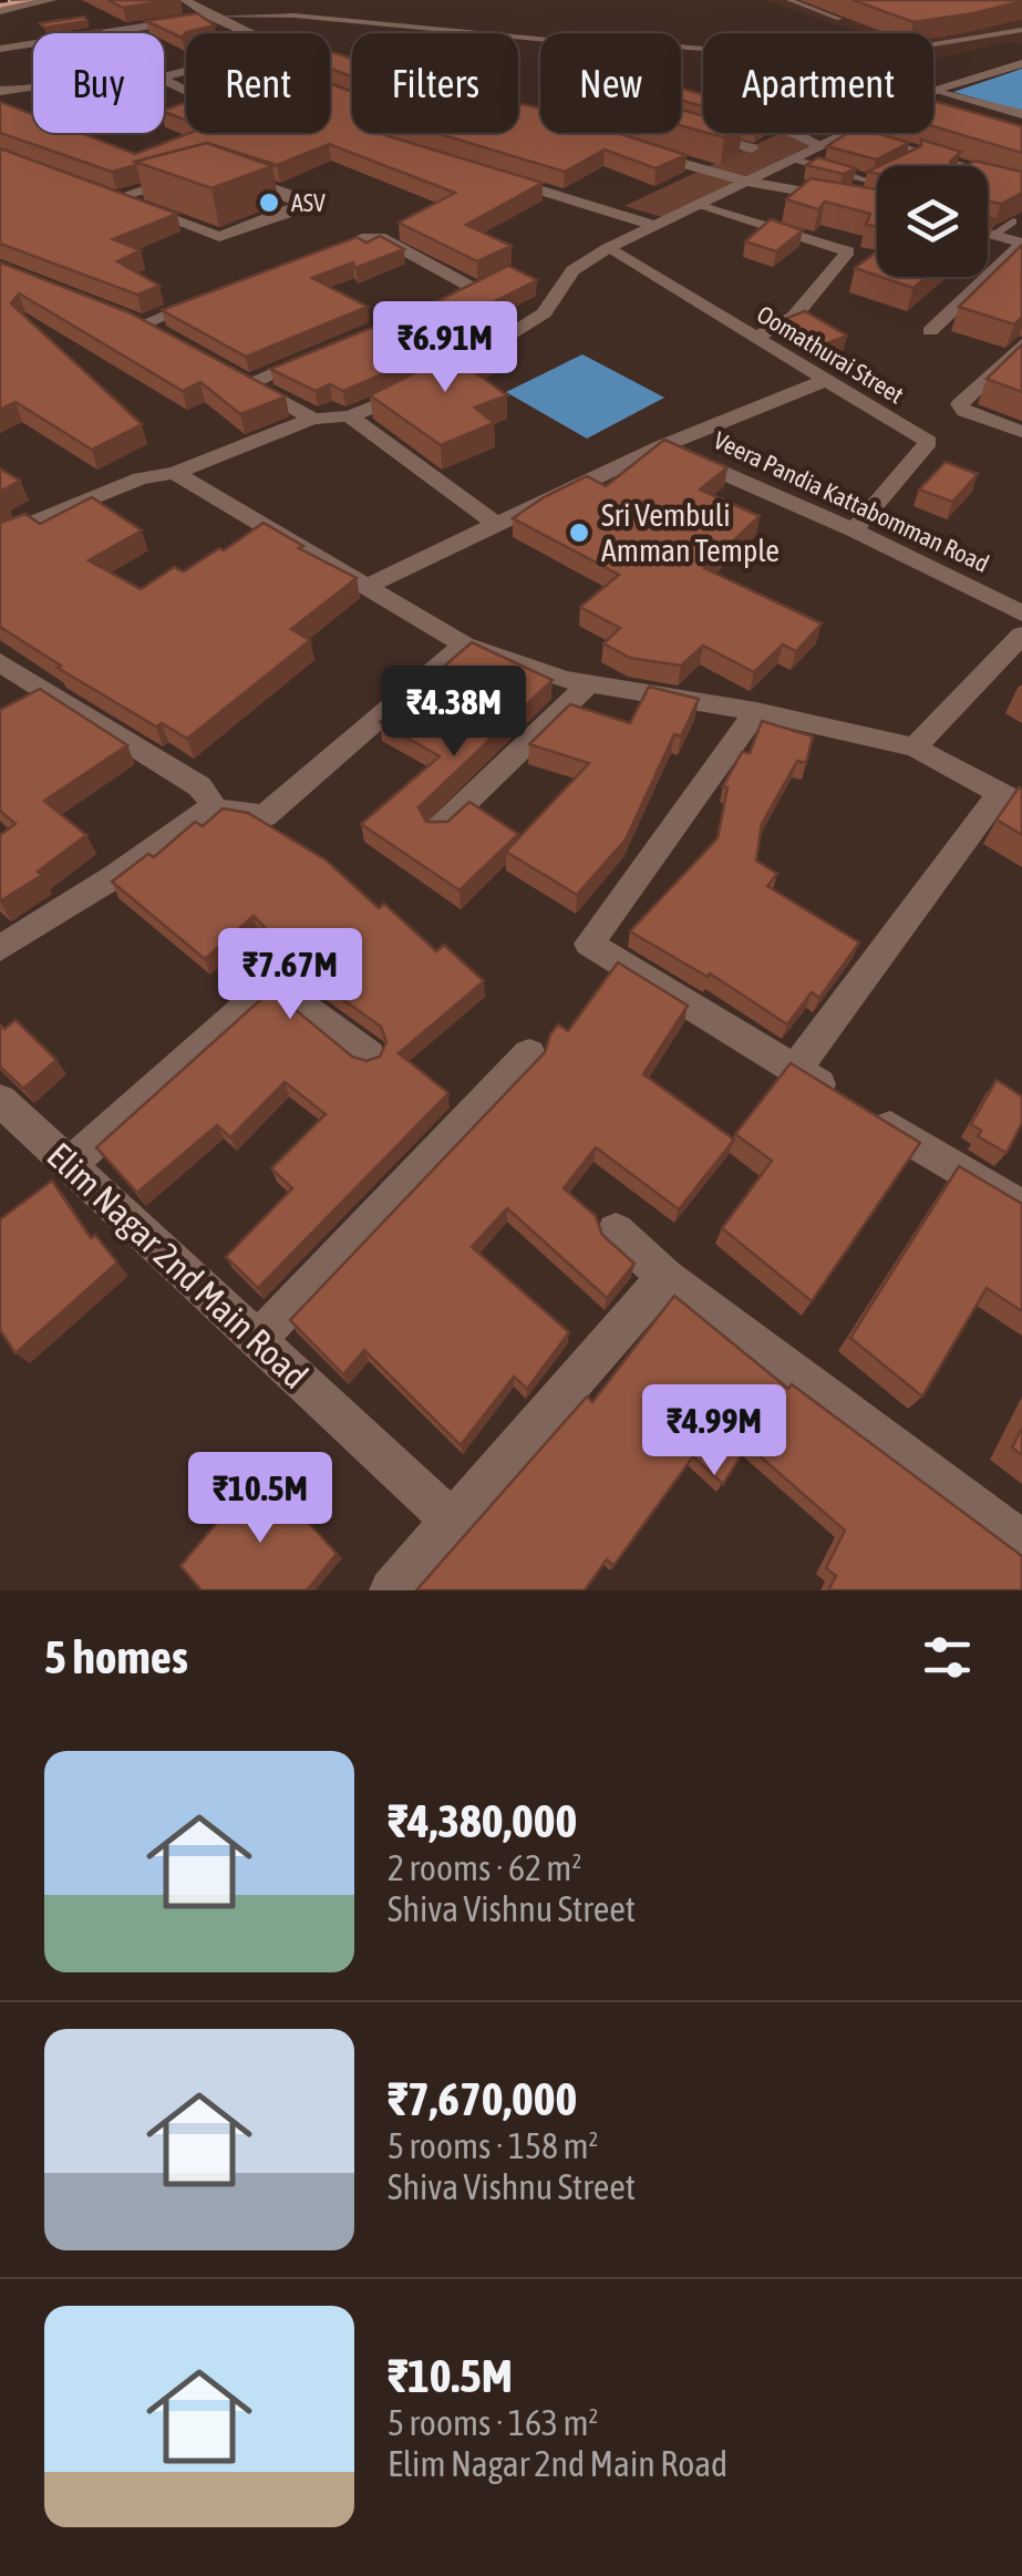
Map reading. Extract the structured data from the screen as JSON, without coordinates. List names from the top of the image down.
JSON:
{
  "streets": {
    "street": ["Oomathurai Street", "Veera Pandia Kattabomman Road", "Elim Nagar 2nd Main Road"]
  },
  "crossings": [
    ["Oomathurai Street", "Veera Pandia Kattabomman Road"]
  ],
  "places": ["ASV", "Sri Vembuli Amman Temple"],
  "page": {
    "chip": [
      "Buy",
      "Rent",
      "Filters",
      "New",
      "Apartment"
    ],
    "price": [
      "₹6.91M",
      "₹4.38M",
      "₹7.67M",
      "₹4.99M",
      "₹10.5M"
    ],
    "heading": "5 homes",
    "list": [
      {
        "name": "₹4,380,000",
        "note": "2 rooms · 62 m² · Shiva Vishnu Street"
      },
      {
        "name": "₹7,670,000",
        "note": "5 rooms · 158 m² · Shiva Vishnu Street"
      },
      {
        "name": "₹10.5M",
        "note": "5 rooms · 163 m² · Elim Nagar 2nd Main Road"
      }
    ]
  }
}
